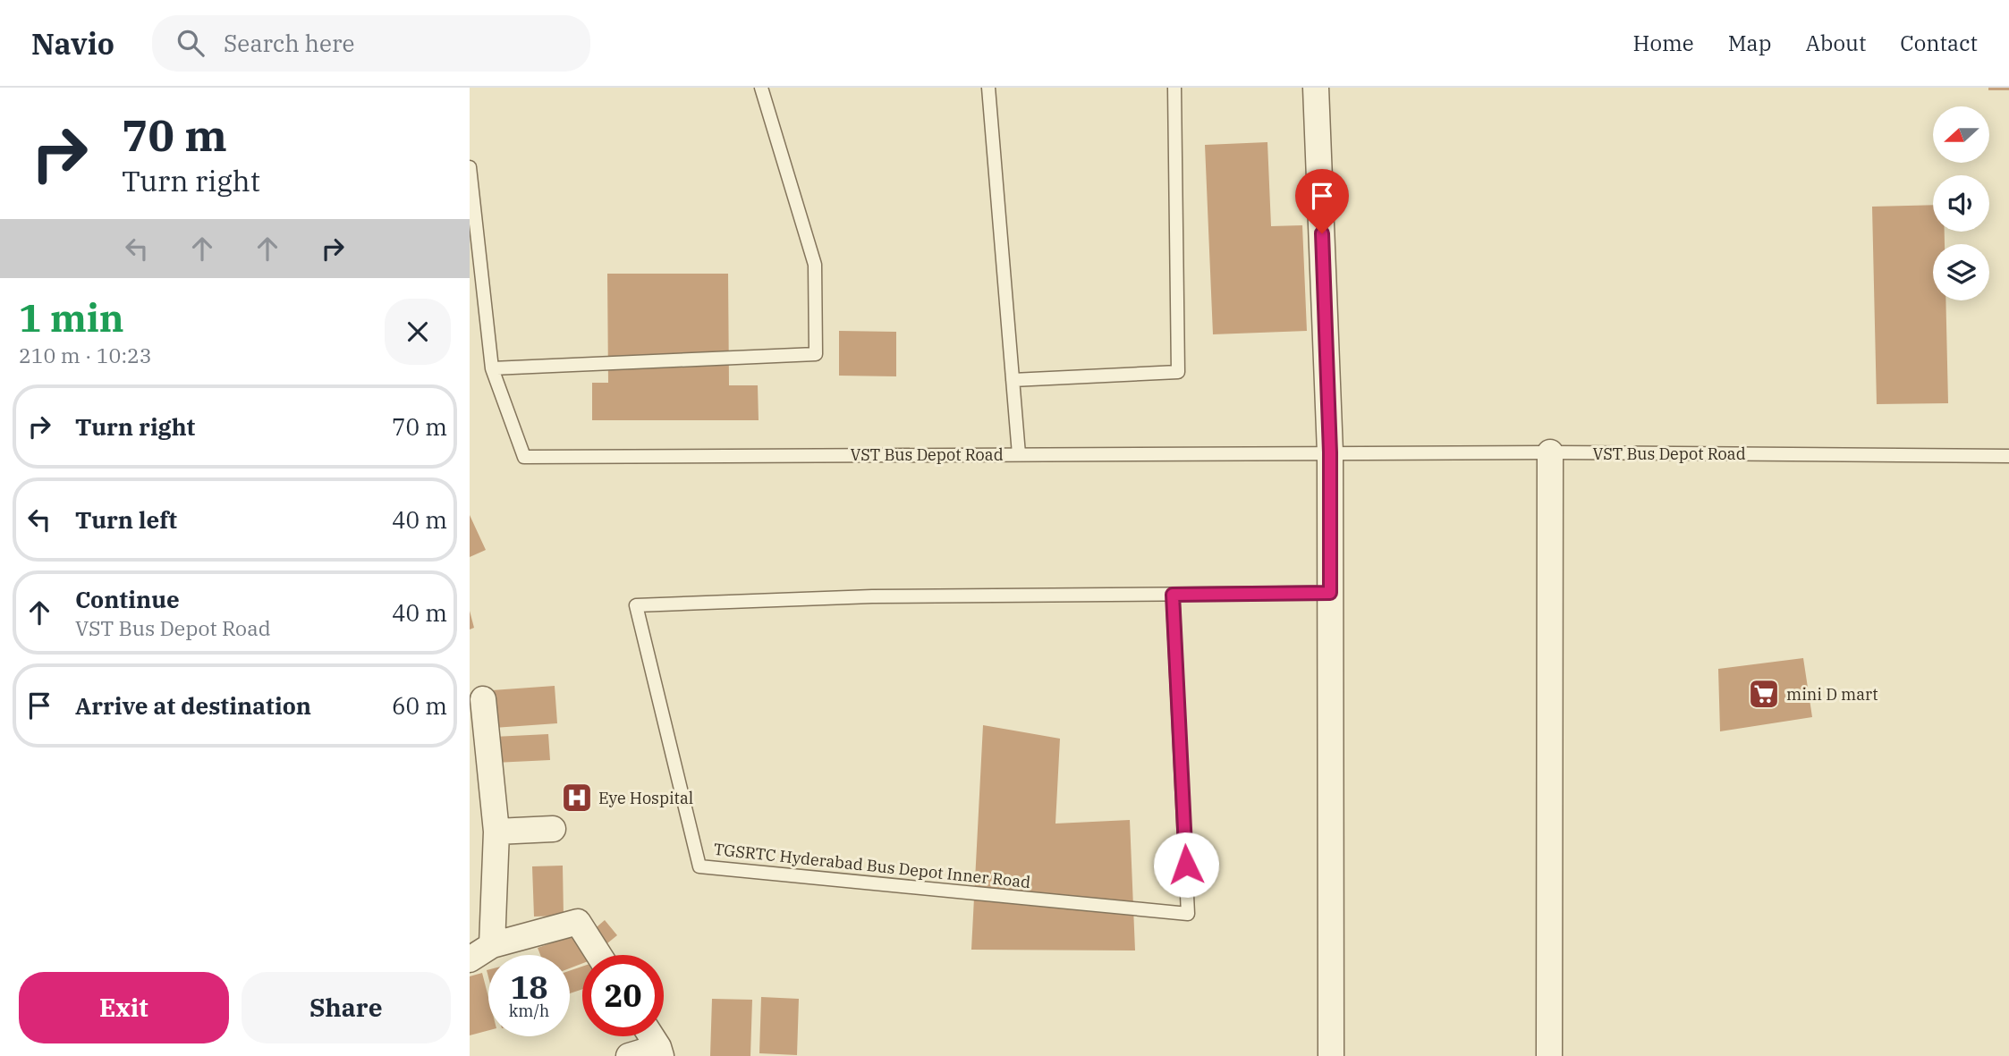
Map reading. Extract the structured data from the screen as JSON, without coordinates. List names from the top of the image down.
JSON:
{
  "streets": {
    "lane": ["VST Bus Depot Road", "TGSRTC Hyderabad Bus Depot Inner Road"]
  },
  "places": {
    "supermarket": ["mini D mart"],
    "hospital": ["Eye Hospital"]
  },
  "north": "left",
  "page": {
    "header": "Navio",
    "search": "Search here",
    "nav": [
      "Home",
      "Map",
      "About",
      "Contact"
    ],
    "turn": ["70 m", "Turn right"],
    "heading": ["1 min", "210 m · 10:23"],
    "list": [
      {
        "name": "Turn right",
        "value": "70 m"
      },
      {
        "name": "Turn left",
        "value": "40 m"
      },
      {
        "name": "Continue",
        "note": "VST Bus Depot Road",
        "value": "40 m"
      },
      {
        "name": "Arrive at destination",
        "value": "60 m"
      }
    ],
    "speed": "18 km/h",
    "limit": "20",
    "buttons": ["Exit", "Share"]
  }
}
